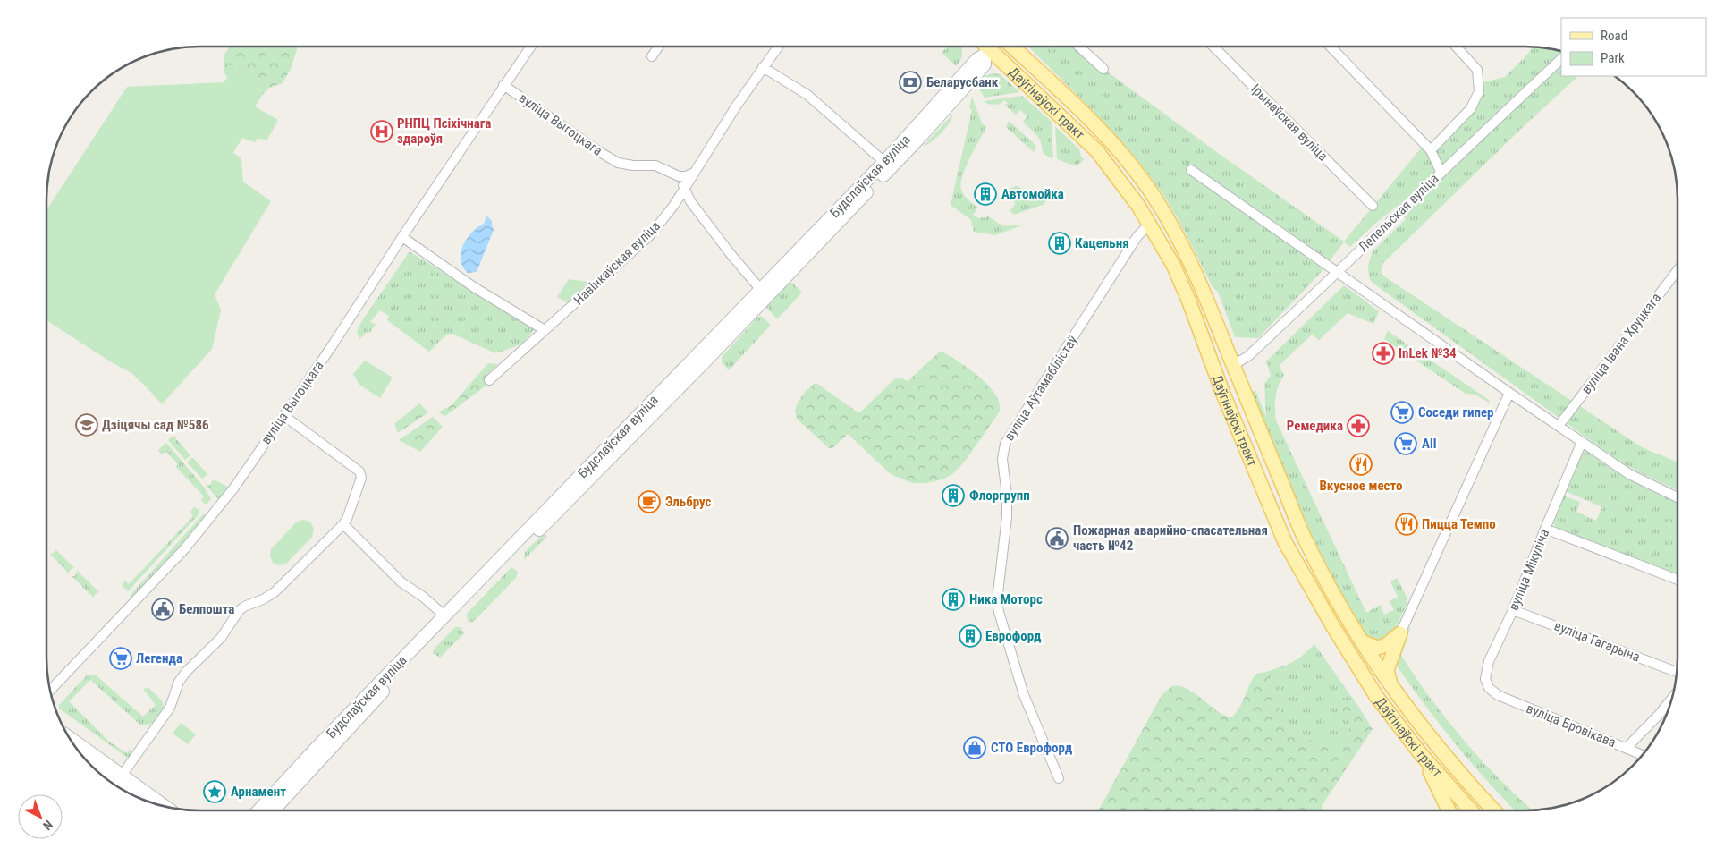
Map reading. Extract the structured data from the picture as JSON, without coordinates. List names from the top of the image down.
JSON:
{
  "streets": {
    "main road": ["Даўгінаўскі тракт", "Будслаўская вуліца"],
    "street": [
      "Ірынаўская вуліца",
      "вуліца Выгоцкага",
      "Лепельская вуліца",
      "Навінкаўская вуліца",
      "вуліца Івана Хруцкага",
      "вуліца Аўтамабілістаў",
      "вуліца Мікуліча",
      "вуліца Гагарына",
      "вуліца Бровікава"
    ]
  },
  "crossings": [
    ["Даўгінаўскі тракт", "Будслаўская вуліца"],
    ["Даўгінаўскі тракт", "Лепельская вуліца"],
    ["Даўгінаўскі тракт", "вуліца Аўтамабілістаў"],
    ["вуліца Мікуліча", "вуліца Гагарына"],
    ["вуліца Мікуліча", "вуліца Бровікава"]
  ],
  "places": {
    "bank": ["Беларусбанк"],
    "hospital": ["РНПЦ Псіхічнага здароўя"],
    "building": [
      "Автомойка",
      "Кацельня",
      "Флоргрупп",
      "Ника Моторс",
      "Еврофорд"
    ],
    "pharmacy": ["InLek №34", "Ремедика"],
    "supermarket": ["Соседи гипер", "All", "Легенда"],
    "school or university": ["Дзіцячы сад №586"],
    "restaurant": ["Вкусное место", "Пицца Темпо"],
    "cafe": ["Эльбрус"],
    "public building": ["Пожарная аварийно-спасательная часть №42", "Белпошта"],
    "shop": ["СТО Еврофорд"],
    "place": ["Арнамент"]
  },
  "legend": ["Road", "Park"],
  "north": "bottom right"
}
